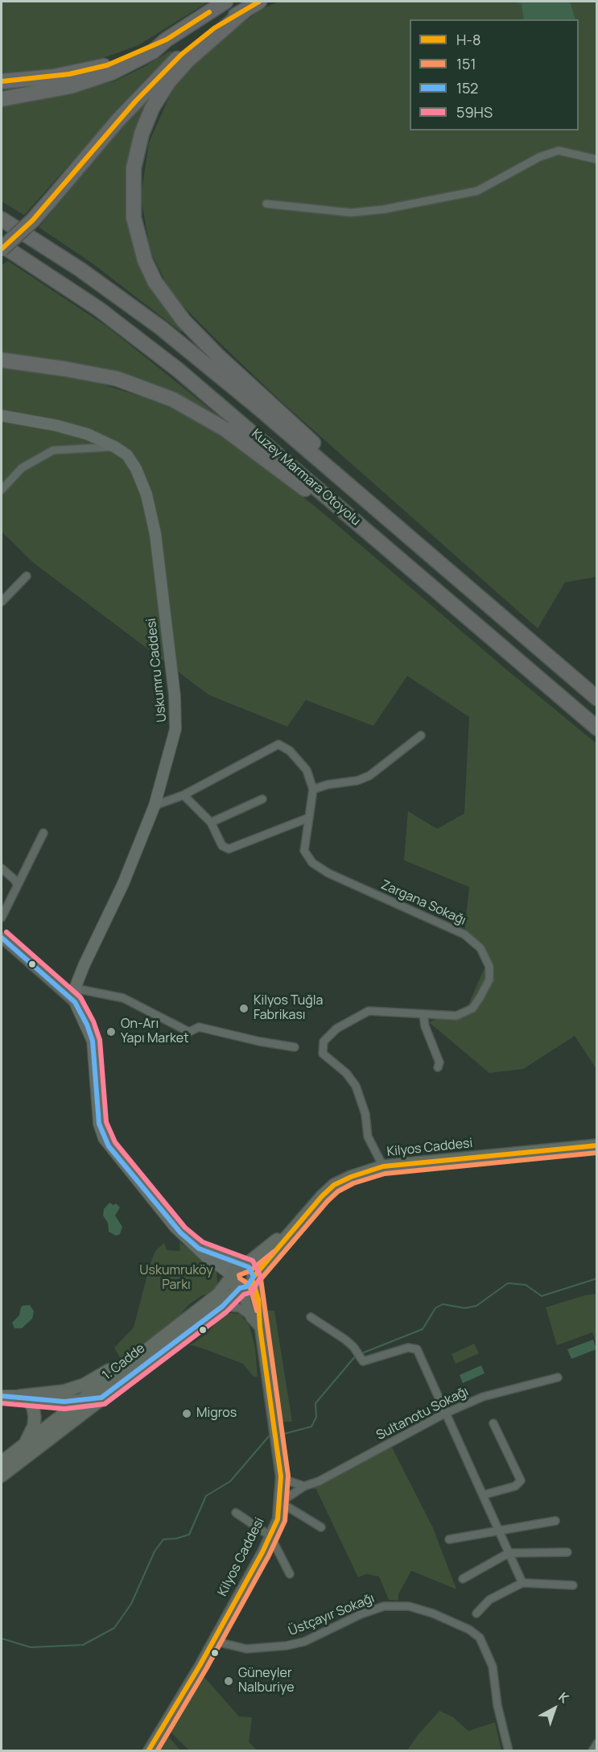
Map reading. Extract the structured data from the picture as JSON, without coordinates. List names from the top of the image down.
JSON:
{
  "streets": {
    "highway": ["Kuzey Marmara Otoyolu"],
    "main road": ["Uskumru Caddesi", "Kilyos Caddesi", "1. Cadde"],
    "street": ["Zargana Sokağı", "Sultanotu Sokağı", "Üstçayır Sokağı"]
  },
  "crossings": [
    ["Zargana Sokağı", "Kilyos Caddesi"],
    ["Kilyos Caddesi", "1. Cadde"],
    ["Kilyos Caddesi", "Sultanotu Sokağı"],
    ["Kilyos Caddesi", "Üstçayır Sokağı"]
  ],
  "parks": ["Uskumruköy Parkı"],
  "places": [
    "Kilyos Tuğla Fabrikası",
    "On-Arı Yapı Market",
    "Migros",
    "Güneyler Nalburiye"
  ],
  "lines": [
    "transit line H-8",
    "transit line 59HS",
    "transit line 152",
    "transit line 151"
  ],
  "legend": [
    "H-8",
    "151",
    "152",
    "59HS"
  ],
  "north": "top right"
}
